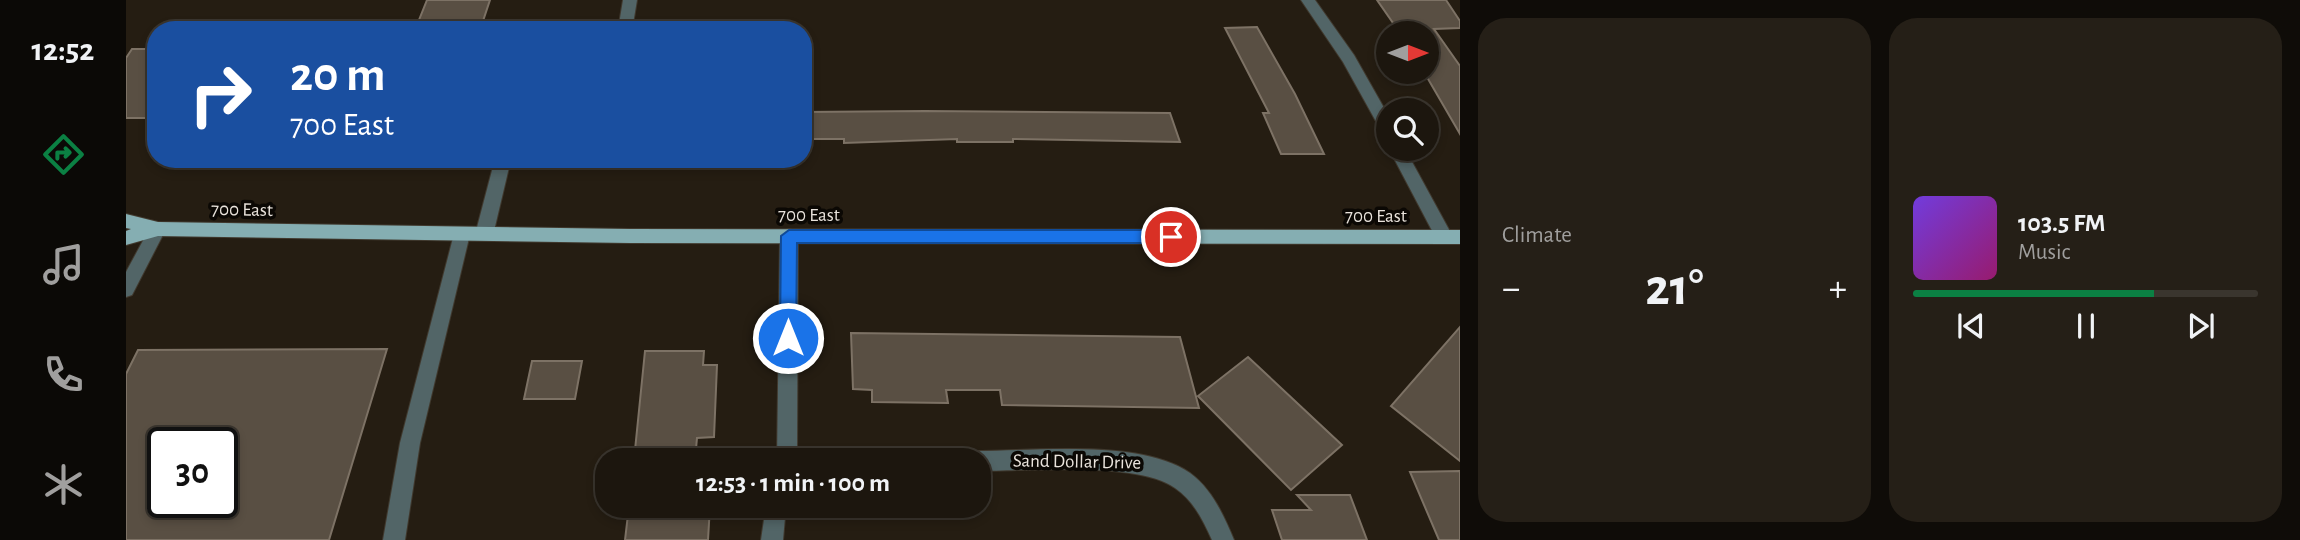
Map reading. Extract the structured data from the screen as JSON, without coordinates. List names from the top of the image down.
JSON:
{
  "streets": {
    "main road": ["700 East"],
    "street": ["Sand Dollar Drive"]
  },
  "north": "right",
  "page": {
    "tabs": "12:52",
    "tile": "Climate",
    "turn": ["20 m", "700 East"],
    "song": ["103.5 FM", "Music"],
    "heat": ["−", "21°", "+"],
    "limit": "30",
    "trip": "12:53 · 1 min · 100 m"
  }
}
